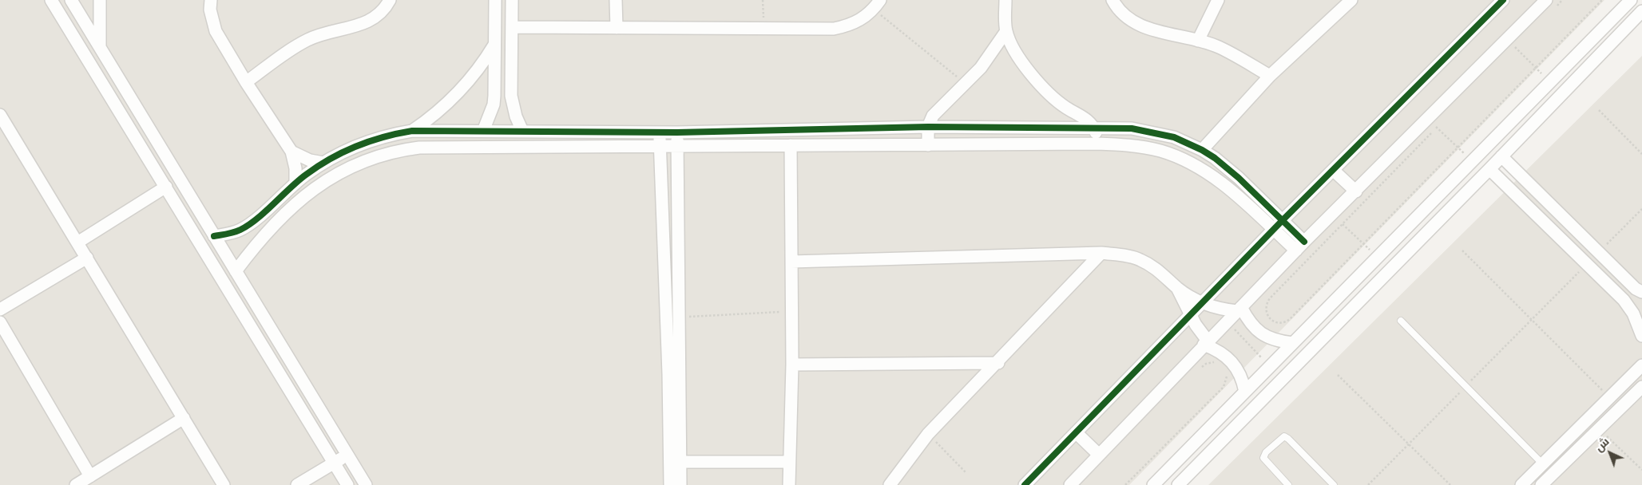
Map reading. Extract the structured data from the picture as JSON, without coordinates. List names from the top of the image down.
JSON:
{
  "north": "top left"
}
